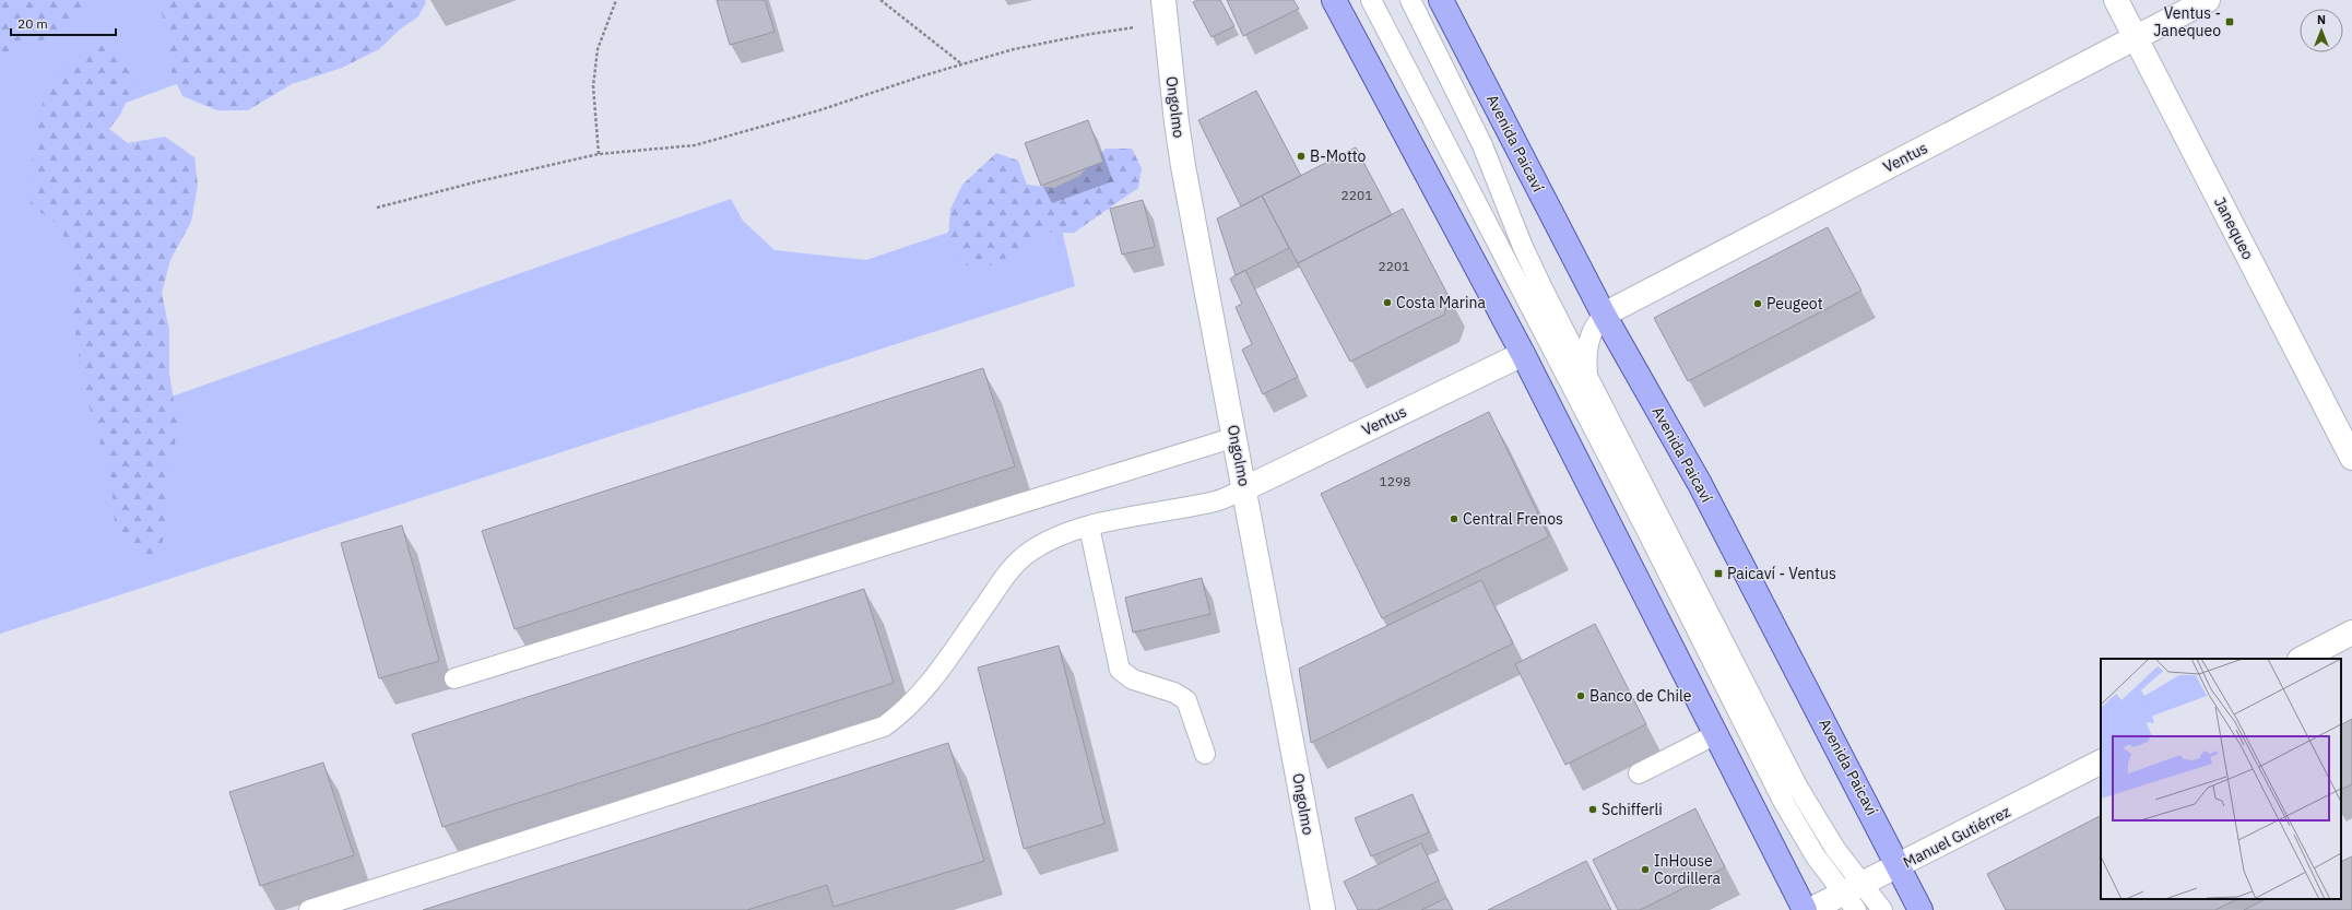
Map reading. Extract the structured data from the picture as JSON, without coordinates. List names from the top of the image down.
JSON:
{
  "streets": {
    "main road": ["Avenida Paicaví"],
    "street": [
      "Ongolmo",
      "Ventus",
      "Janequeo",
      "Manuel Gutiérrez"
    ]
  },
  "crossings": [
    ["Ongolmo", "Ventus"],
    ["Avenida Paicaví", "Ventus"],
    ["Avenida Paicaví", "Manuel Gutiérrez"],
    ["Ventus", "Janequeo"]
  ],
  "places": {
    "transit": ["Ventus - Janequeo", "Paicaví - Ventus"],
    "other": [
      "B-Motto",
      "Costa Marina",
      "Peugeot",
      "Central Frenos",
      "Banco de Chile",
      "Schifferli",
      "InHouse Cordillera"
    ]
  },
  "house_numbers": ["2201", "2201", "1298"],
  "scale_bar": "20 m",
  "north": "top"
}
